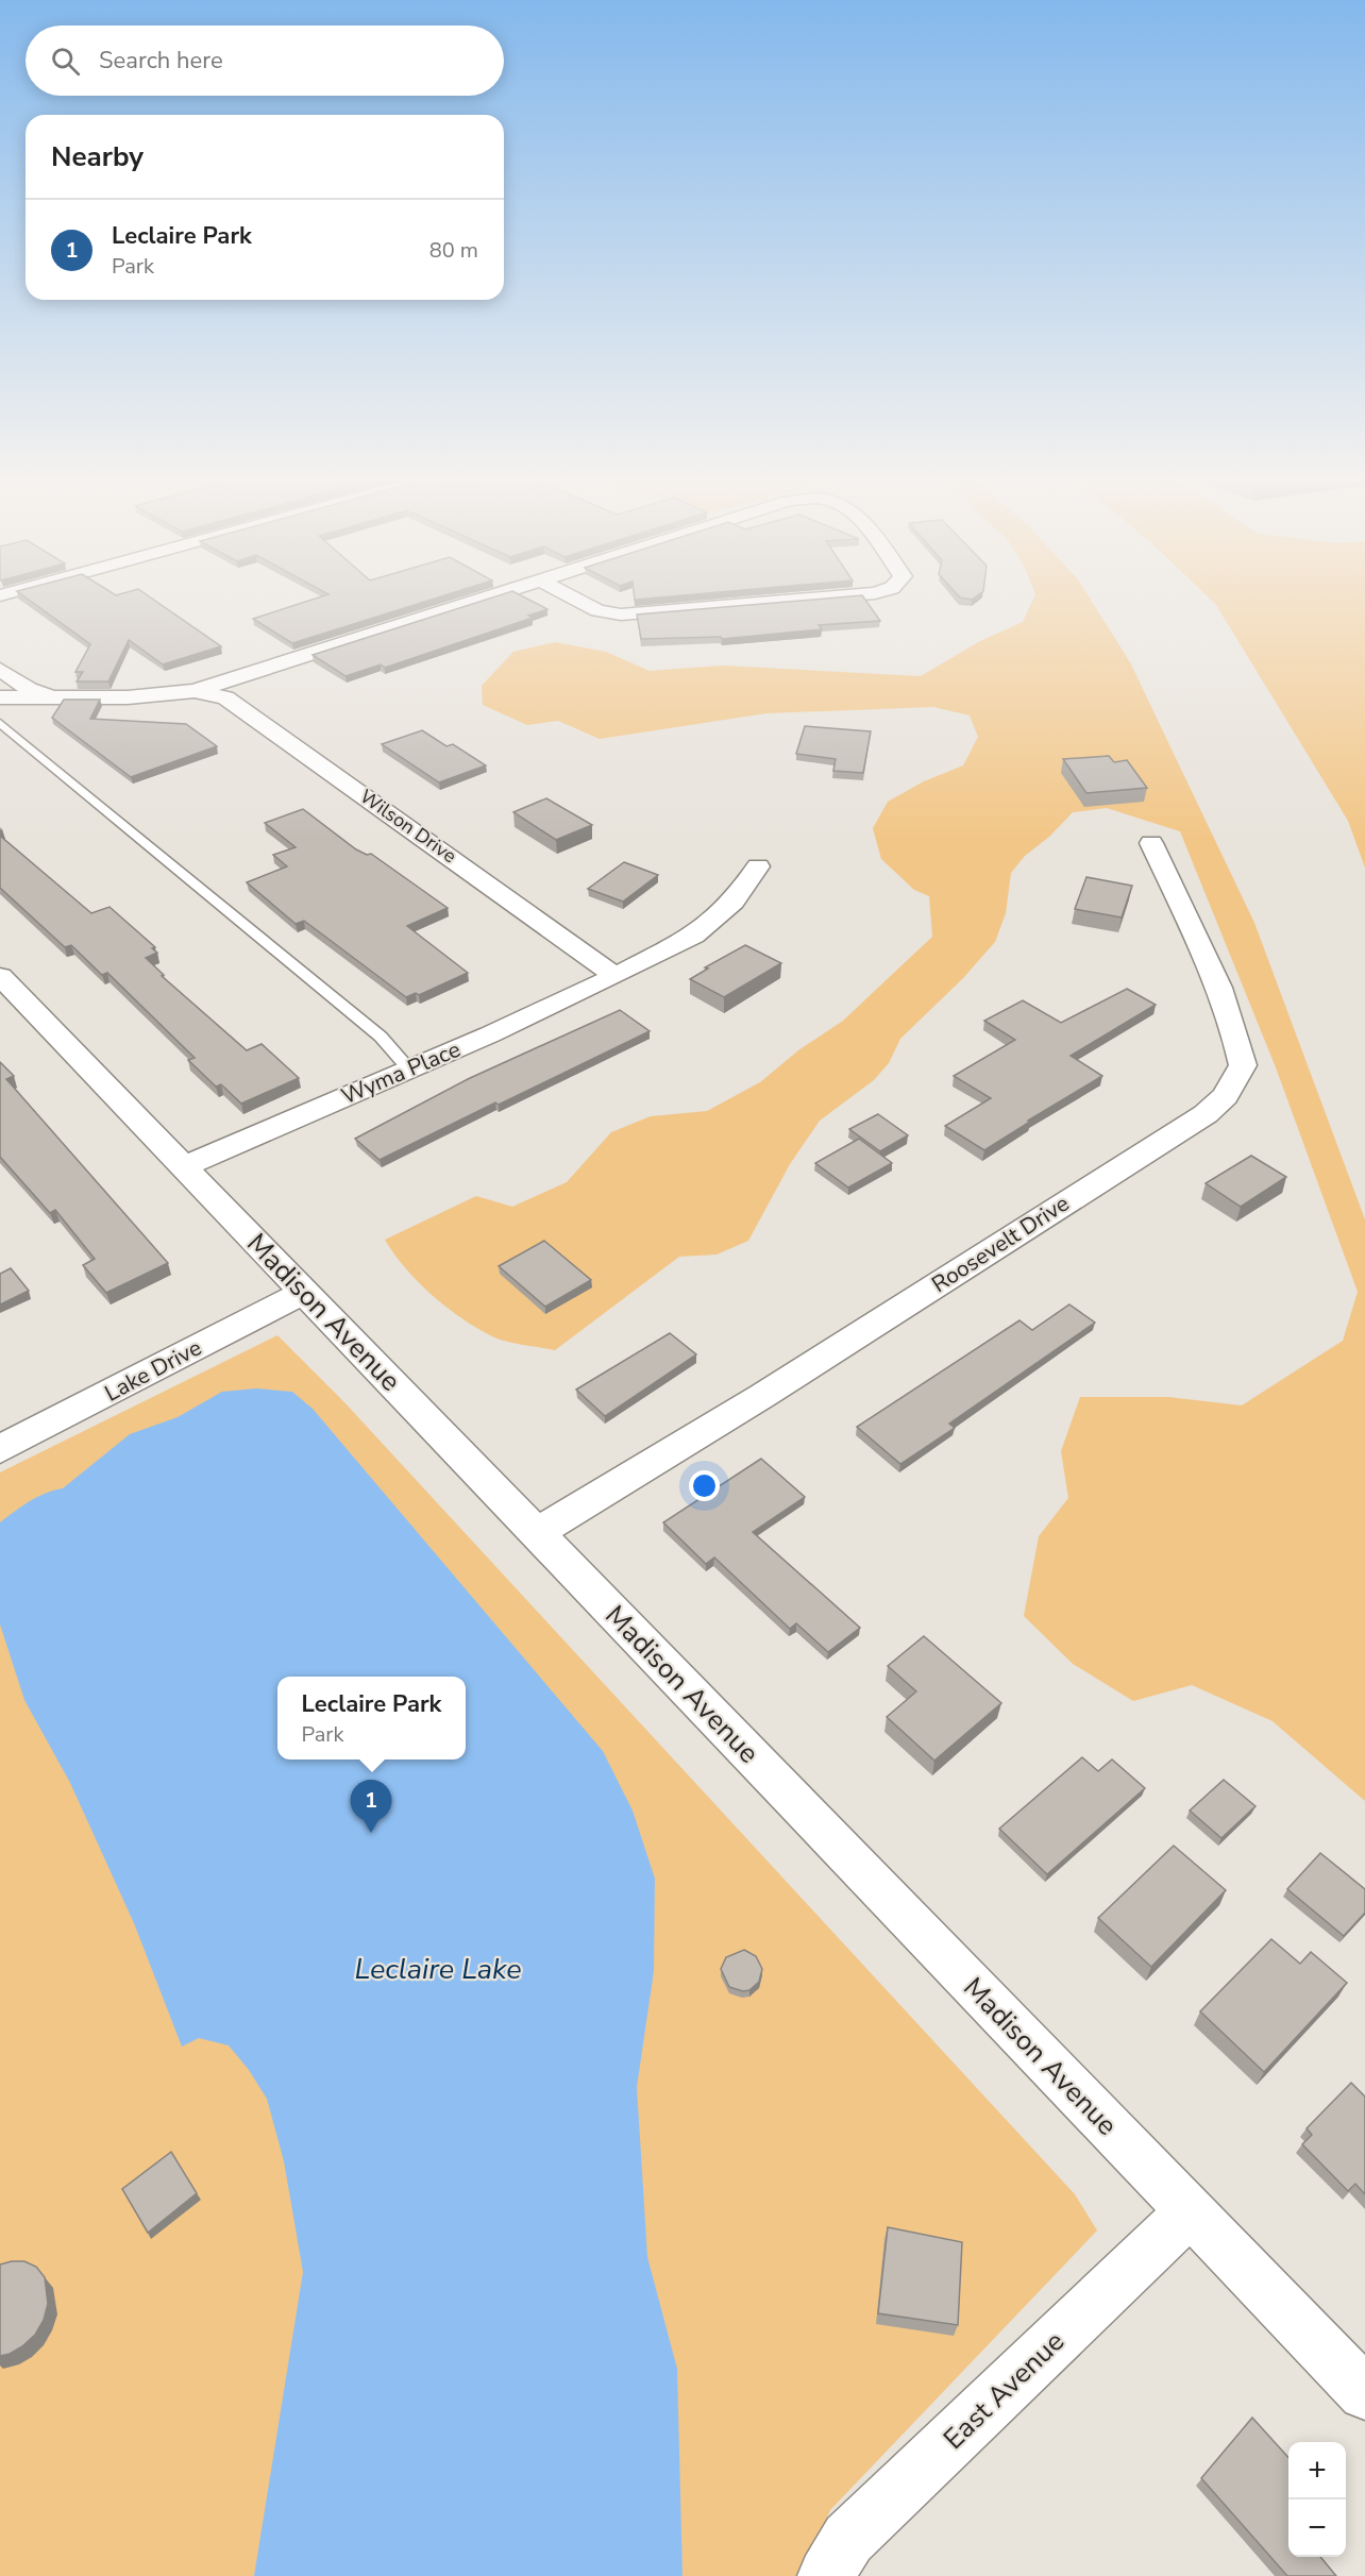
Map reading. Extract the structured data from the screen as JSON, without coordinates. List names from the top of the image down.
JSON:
{
  "streets": {
    "street": [
      "Wilson Drive",
      "Wyma Place",
      "Roosevelt Drive",
      "Madison Avenue",
      "Lake Drive",
      "East Avenue"
    ]
  },
  "crossings": [
    ["Wilson Drive", "Wyma Place"],
    ["Wyma Place", "Madison Avenue"],
    ["Roosevelt Drive", "Madison Avenue"],
    ["Madison Avenue", "Lake Drive"],
    ["Madison Avenue", "East Avenue"]
  ],
  "water": ["Leclaire Lake"],
  "page": {
    "search": "Search here",
    "heading": "Nearby",
    "list": [
      {
        "mark": "1",
        "name": "Leclaire Park",
        "note": "Park",
        "value": "80 m"
      }
    ],
    "popup": ["Leclaire Park", "Park"],
    "pins": "1",
    "map_buttons": ["+", "−"]
  }
}
